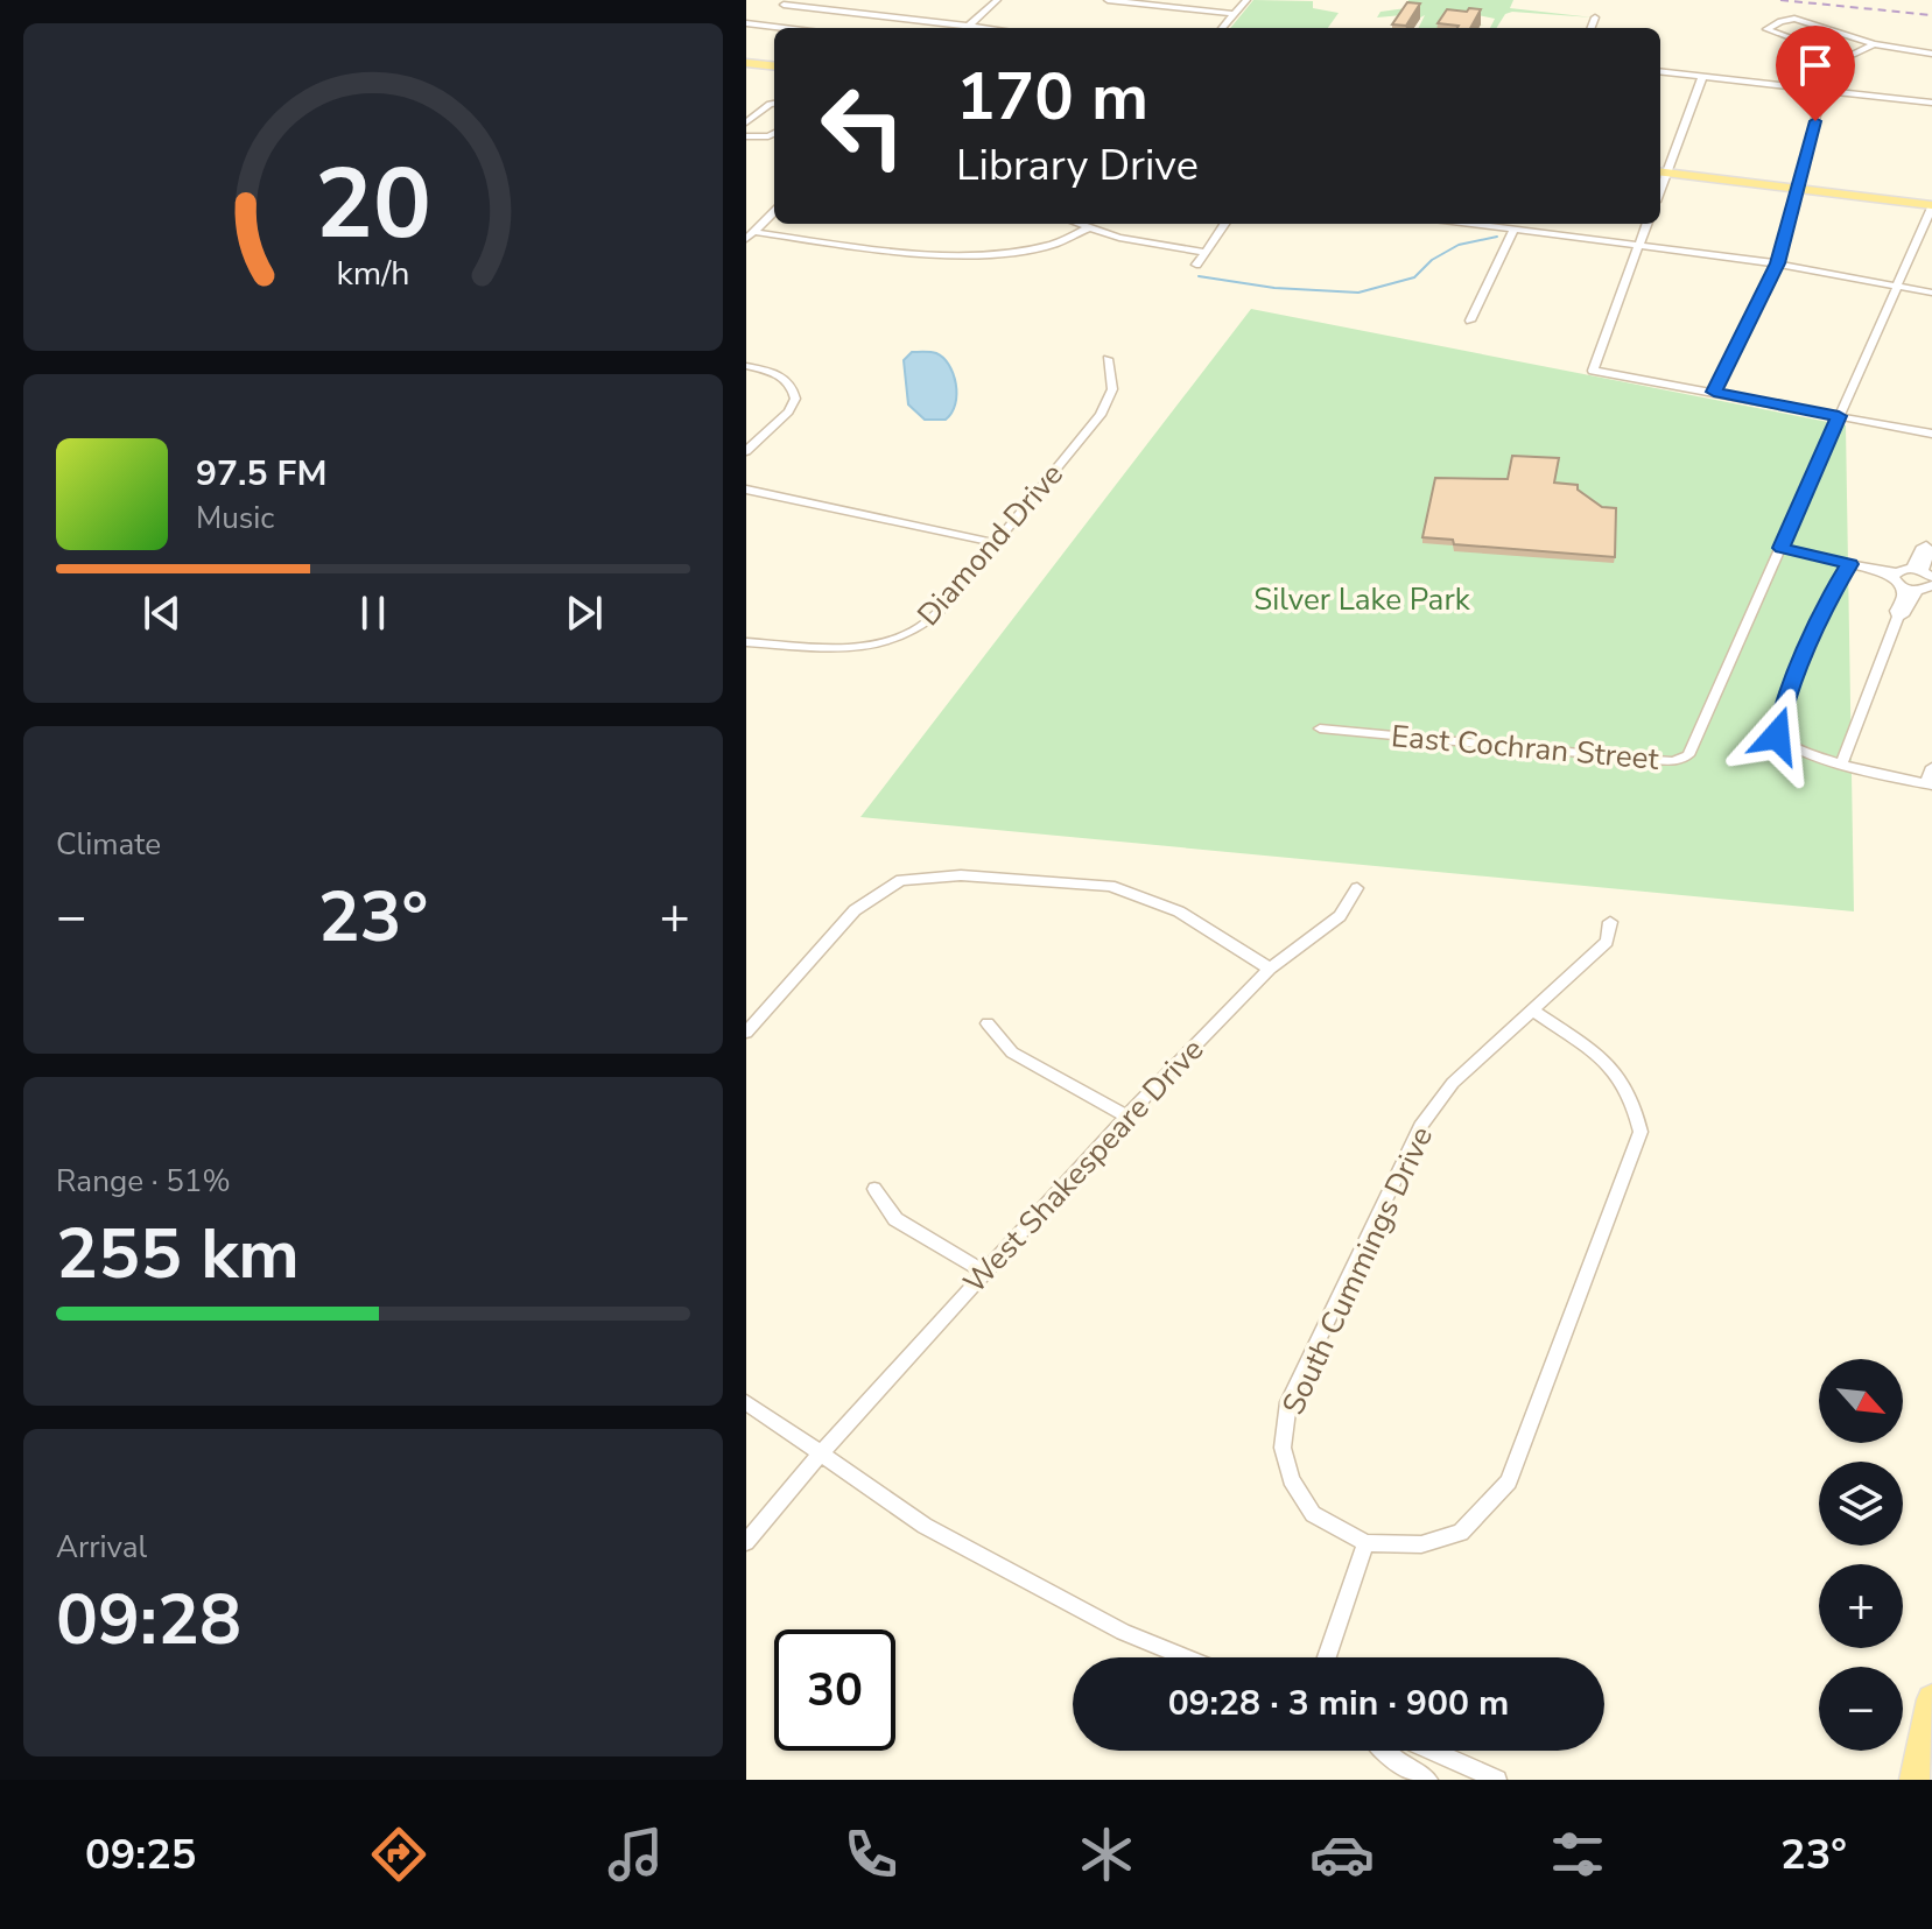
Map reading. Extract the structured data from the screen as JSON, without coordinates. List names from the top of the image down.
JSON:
{
  "streets": {
    "street": [
      "Diamond Drive",
      "East Cochran Street",
      "West Shakespeare Drive",
      "South Cummings Drive"
    ]
  },
  "parks": ["Silver Lake Park"],
  "north": "bottom right",
  "page": {
    "turn": ["170 m", "Library Drive"],
    "song": ["97.5 FM", "Music"],
    "tile": [
      "Climate",
      ["Range · 51%", "255 km"],
      ["Arrival", "09:28"]
    ],
    "heat": ["−", "23°", "+"],
    "map_buttons": ["+", "−"],
    "limit": "30",
    "trip": "09:28 · 3 min · 900 m",
    "tabs": ["09:25", "23°"],
    "gauge": ["20", "km/h"]
  }
}
